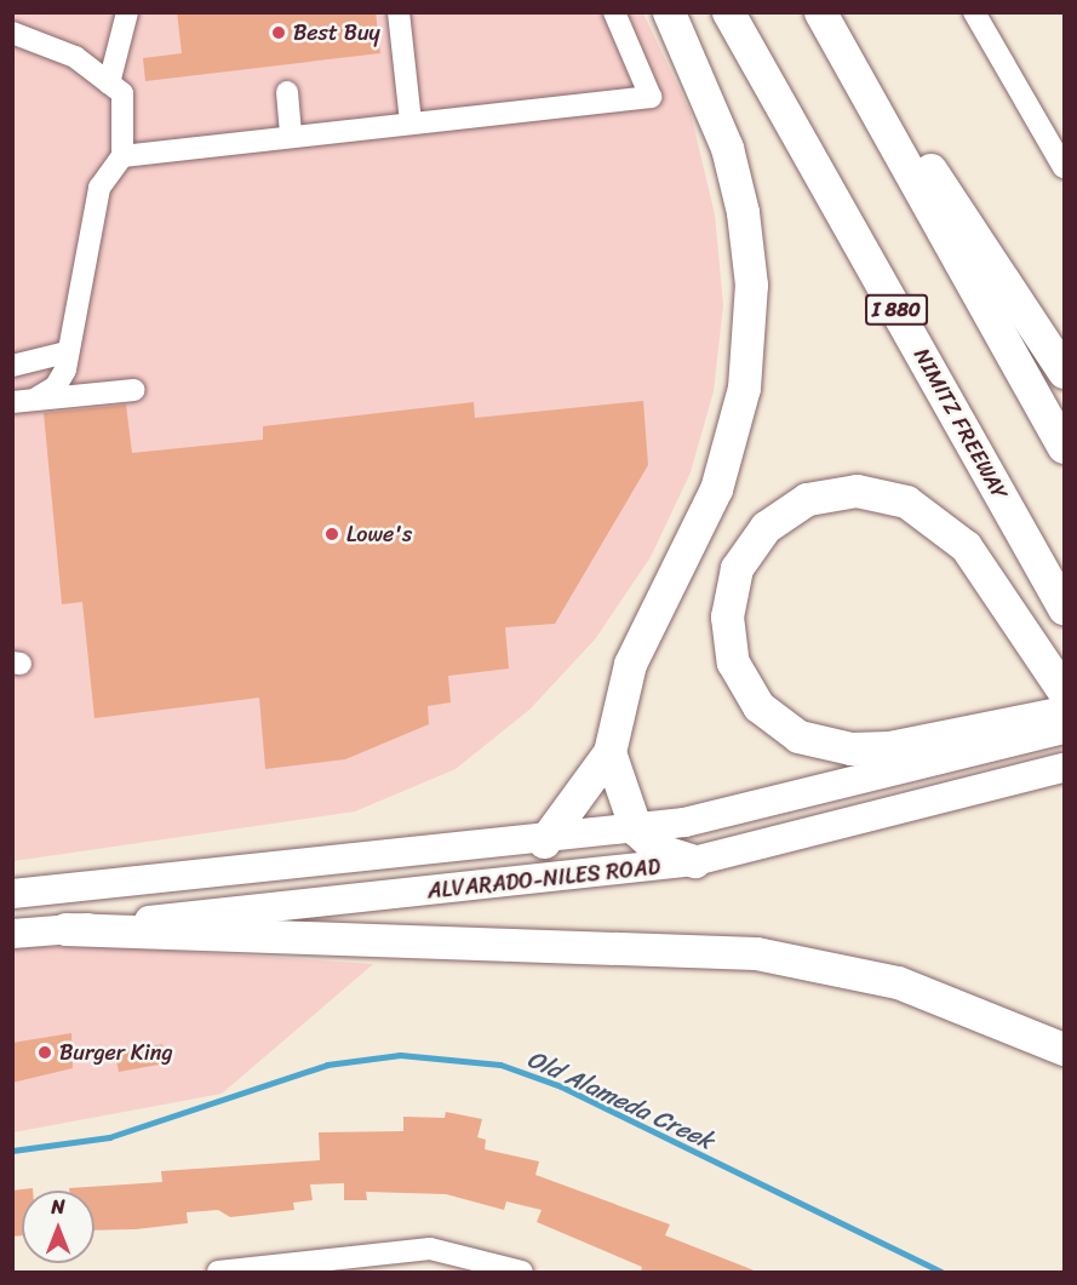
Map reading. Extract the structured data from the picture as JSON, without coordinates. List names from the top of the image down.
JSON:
{
  "streets": {
    "highway": ["I 880", "NIMITZ FREEWAY"],
    "main road": ["ALVARADO-NILES ROAD"]
  },
  "water": ["Old Alameda Creek"],
  "places": ["Best Buy", "Lowe's", "Burger King"],
  "north": "top"
}
